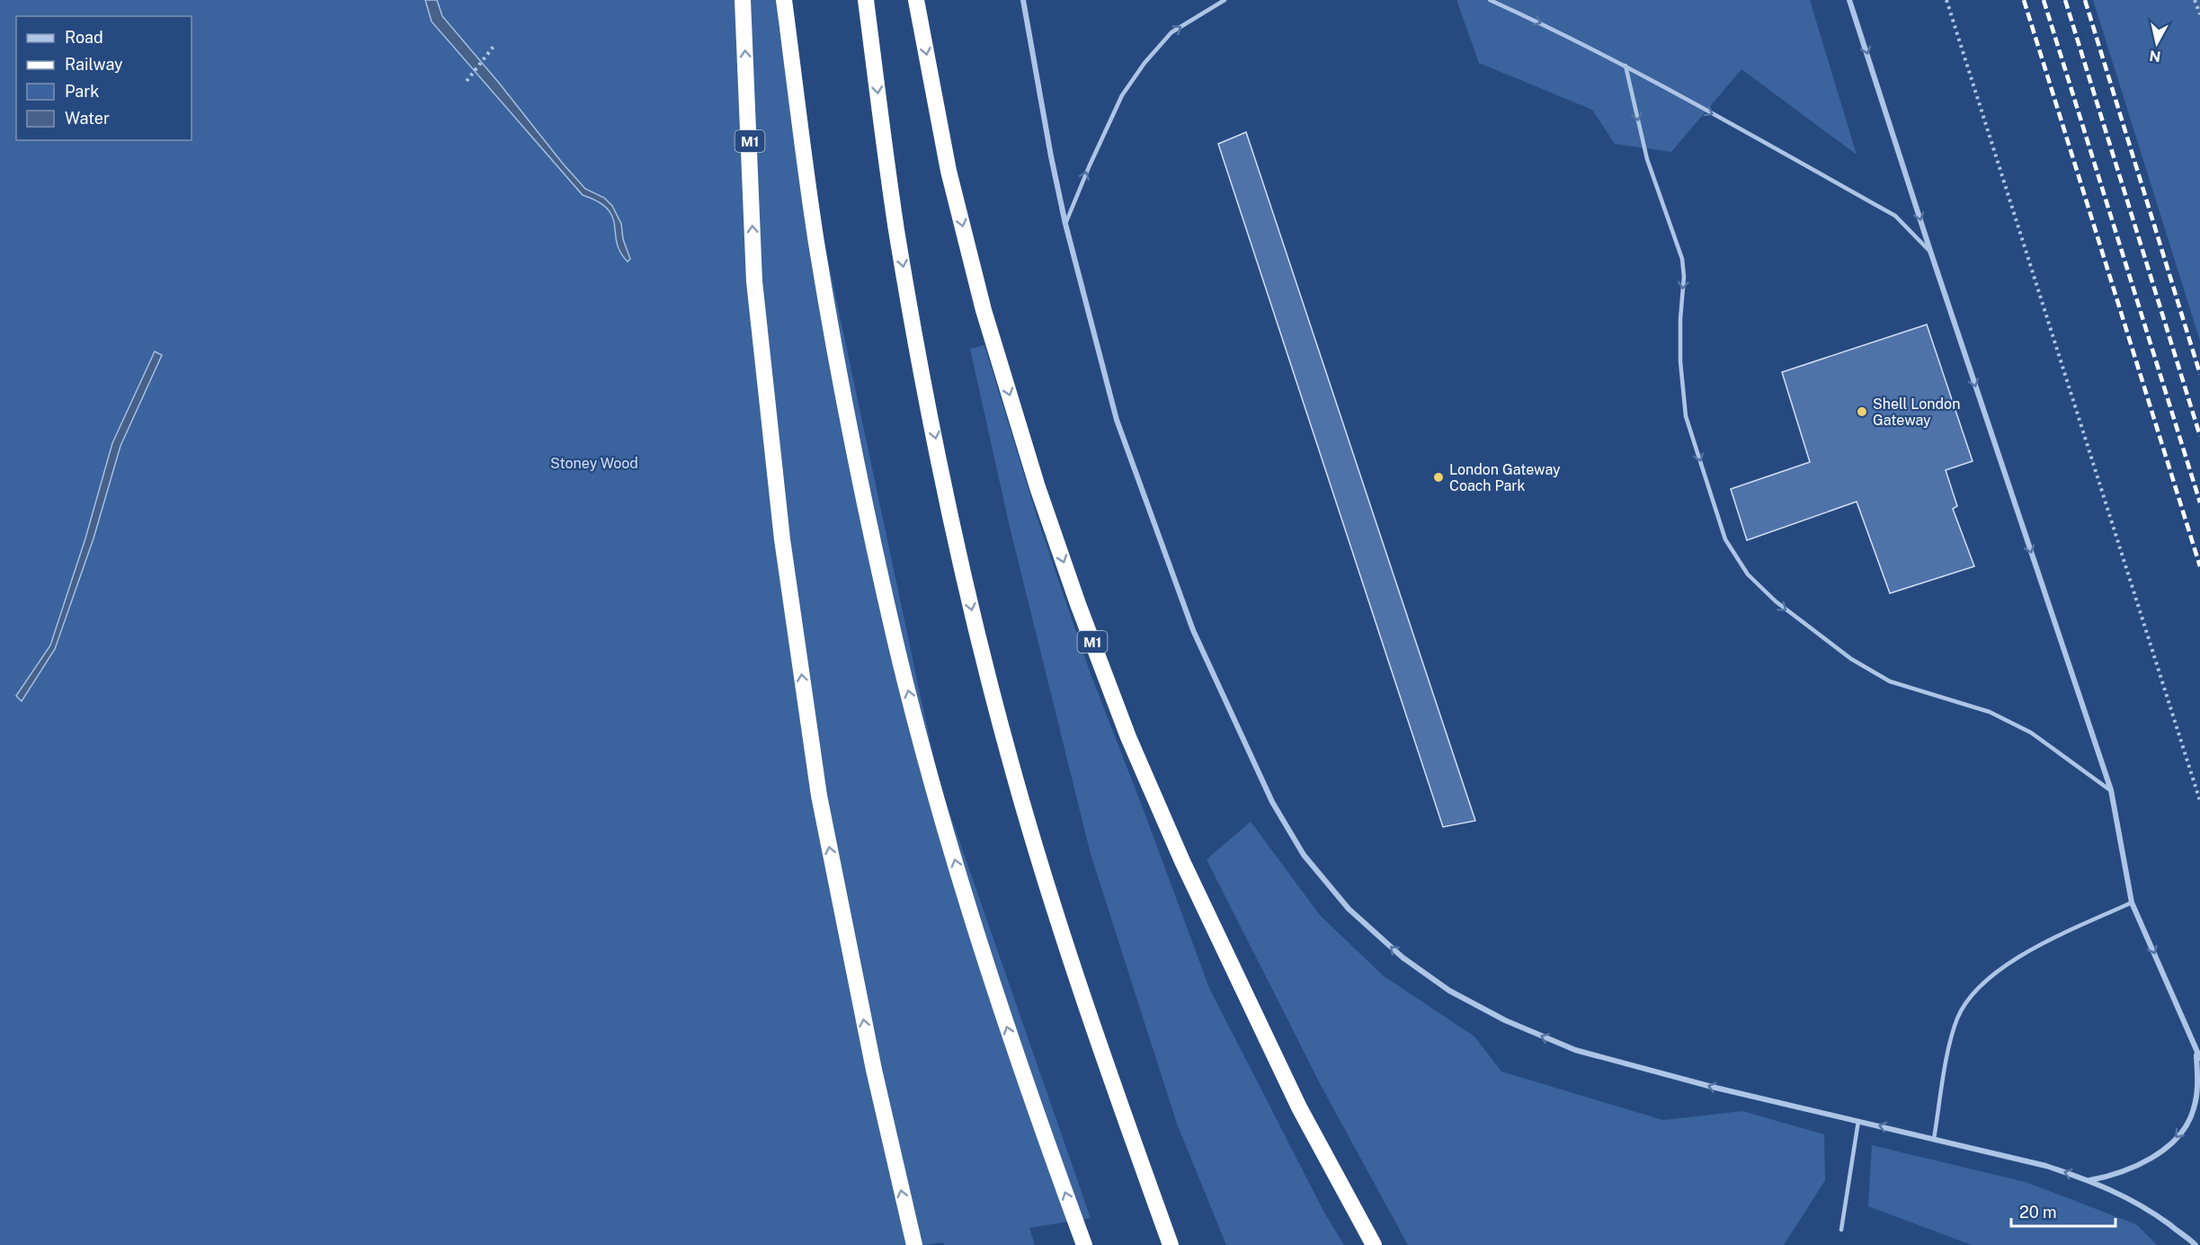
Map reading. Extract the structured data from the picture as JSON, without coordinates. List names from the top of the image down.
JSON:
{
  "streets": {
    "highway": ["M1"]
  },
  "parks": ["Stoney Wood"],
  "places": ["Shell London Gateway", "London Gateway Coach Park"],
  "legend": [
    "Road",
    "Railway",
    "Park",
    "Water"
  ],
  "scale_bar": "20 m",
  "north": "bottom"
}
